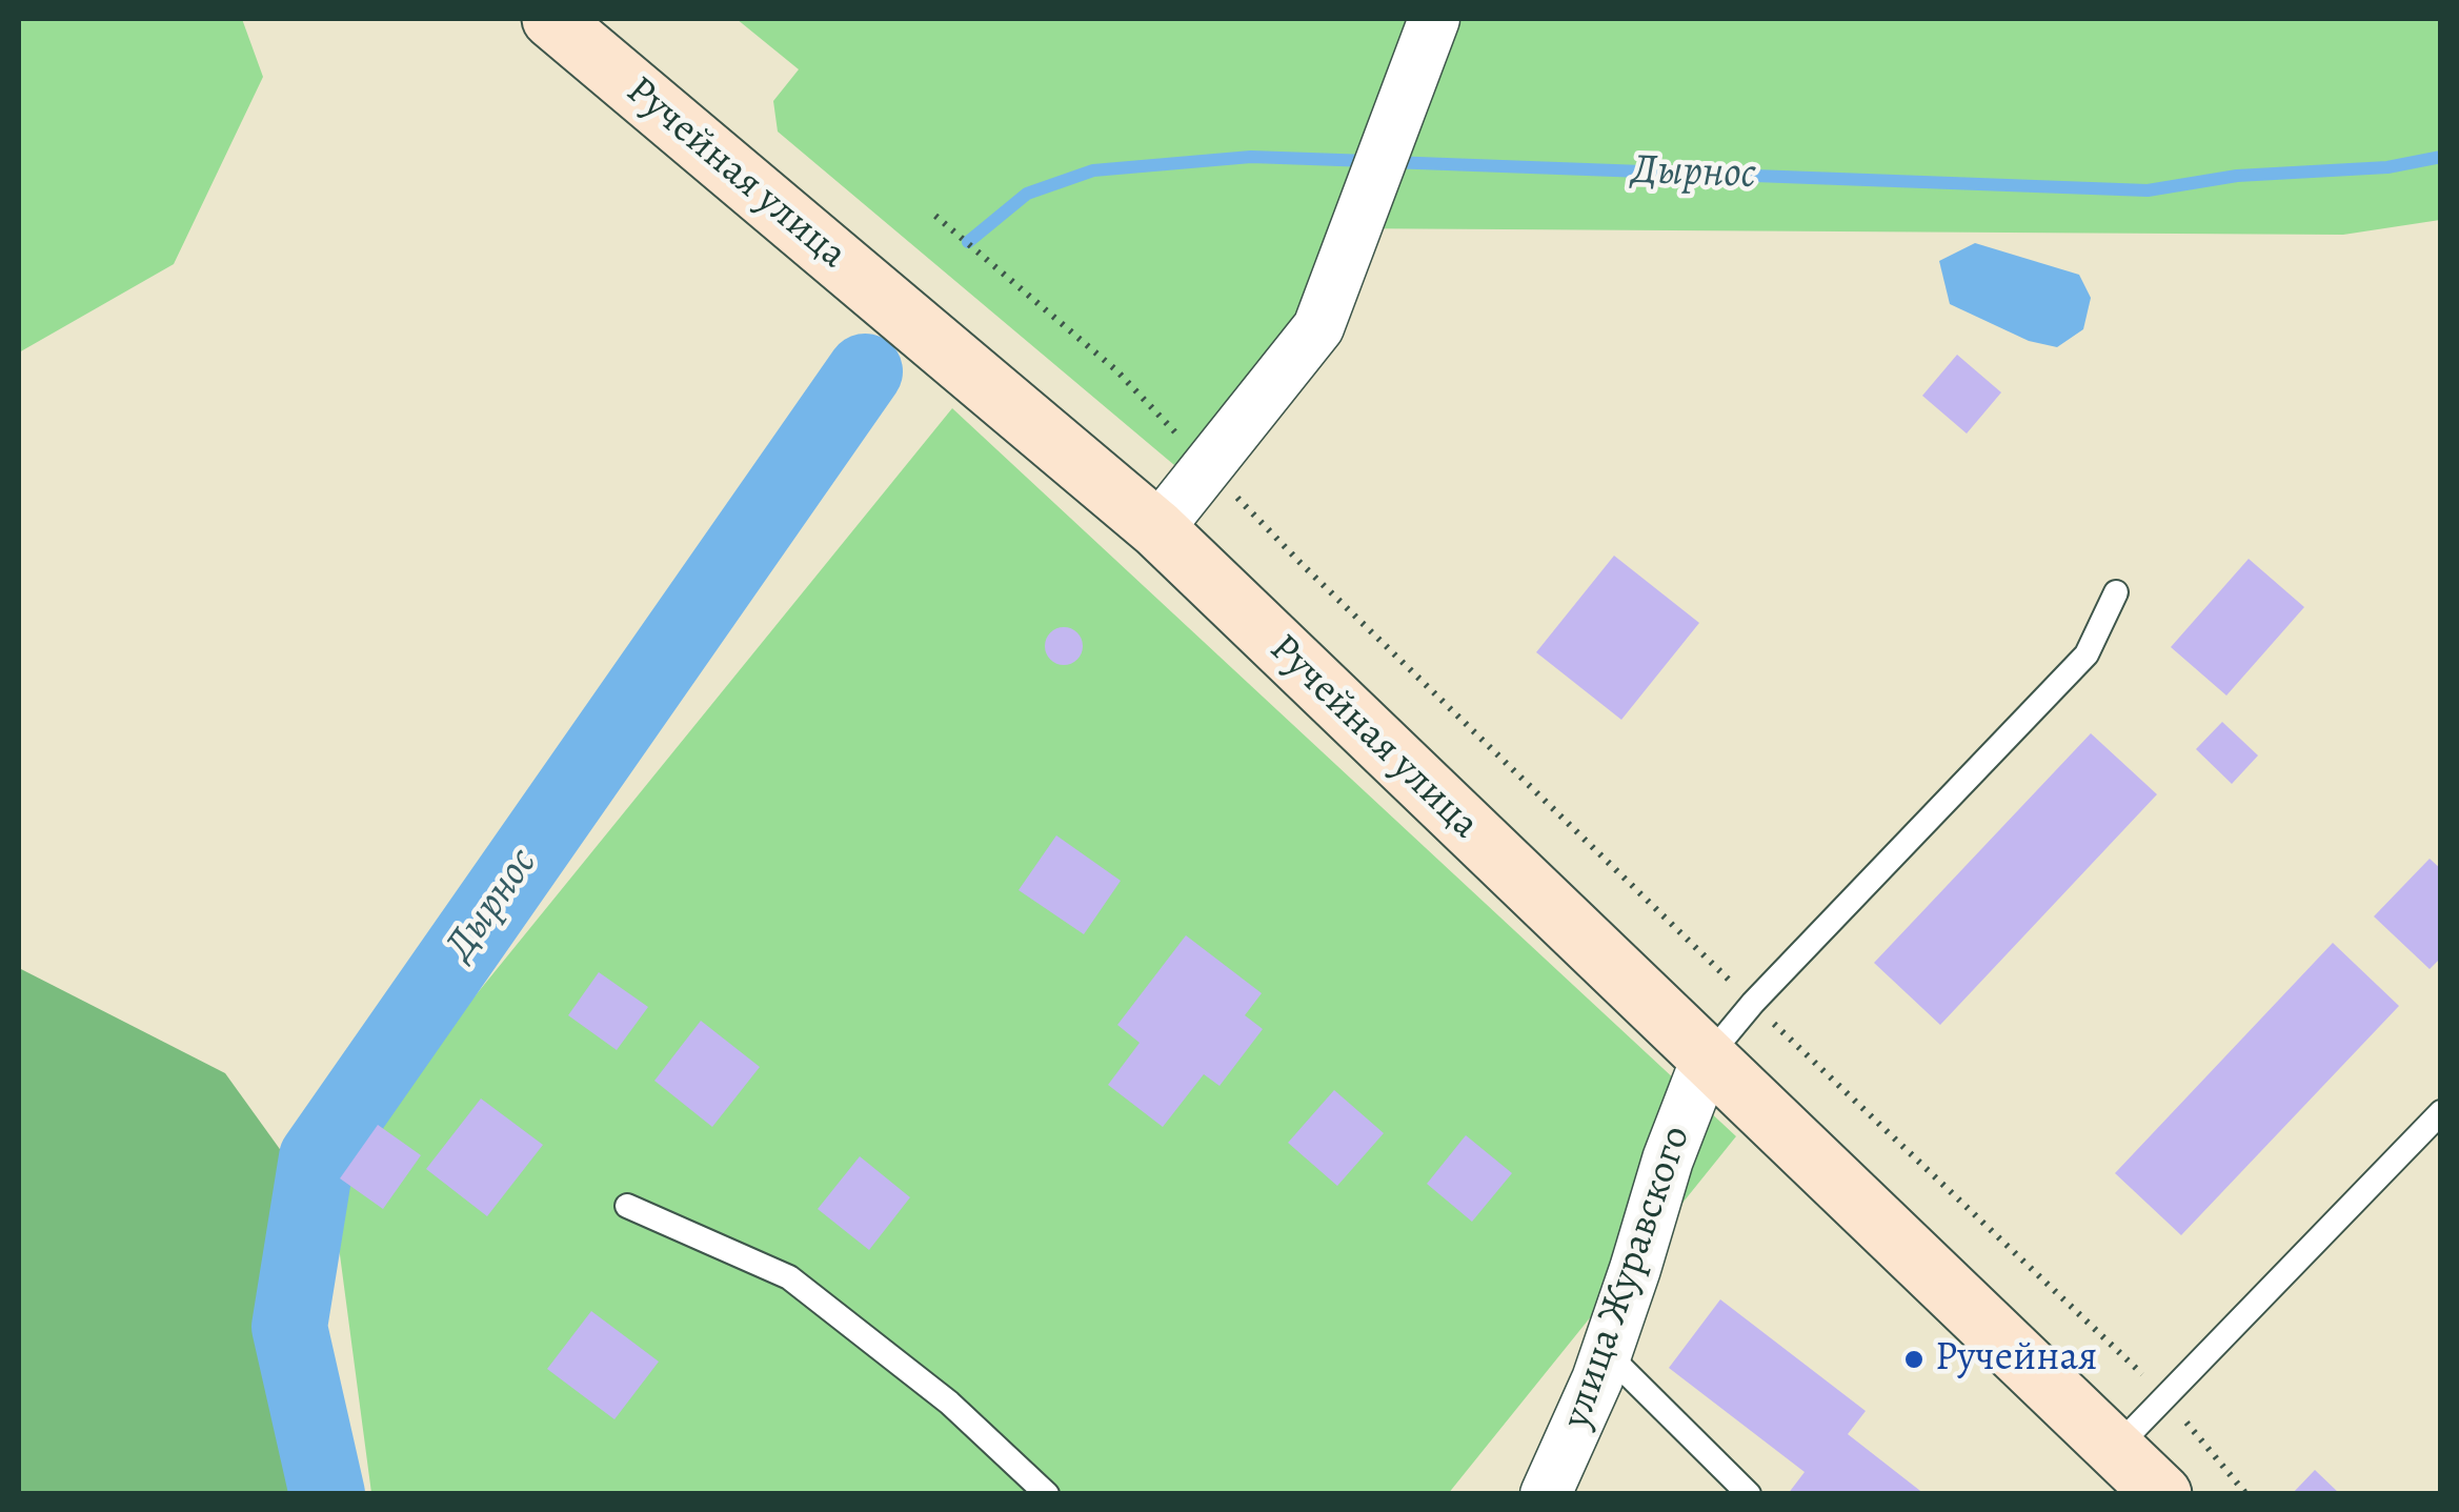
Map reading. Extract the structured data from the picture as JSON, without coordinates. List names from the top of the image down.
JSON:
{
  "streets": {
    "street": ["Ручейная улица", "улица Журавского"]
  },
  "crossings": [
    ["Ручейная улица", "улица Журавского"]
  ],
  "water": ["Дырнос"],
  "places": ["Ручейная"]
}
